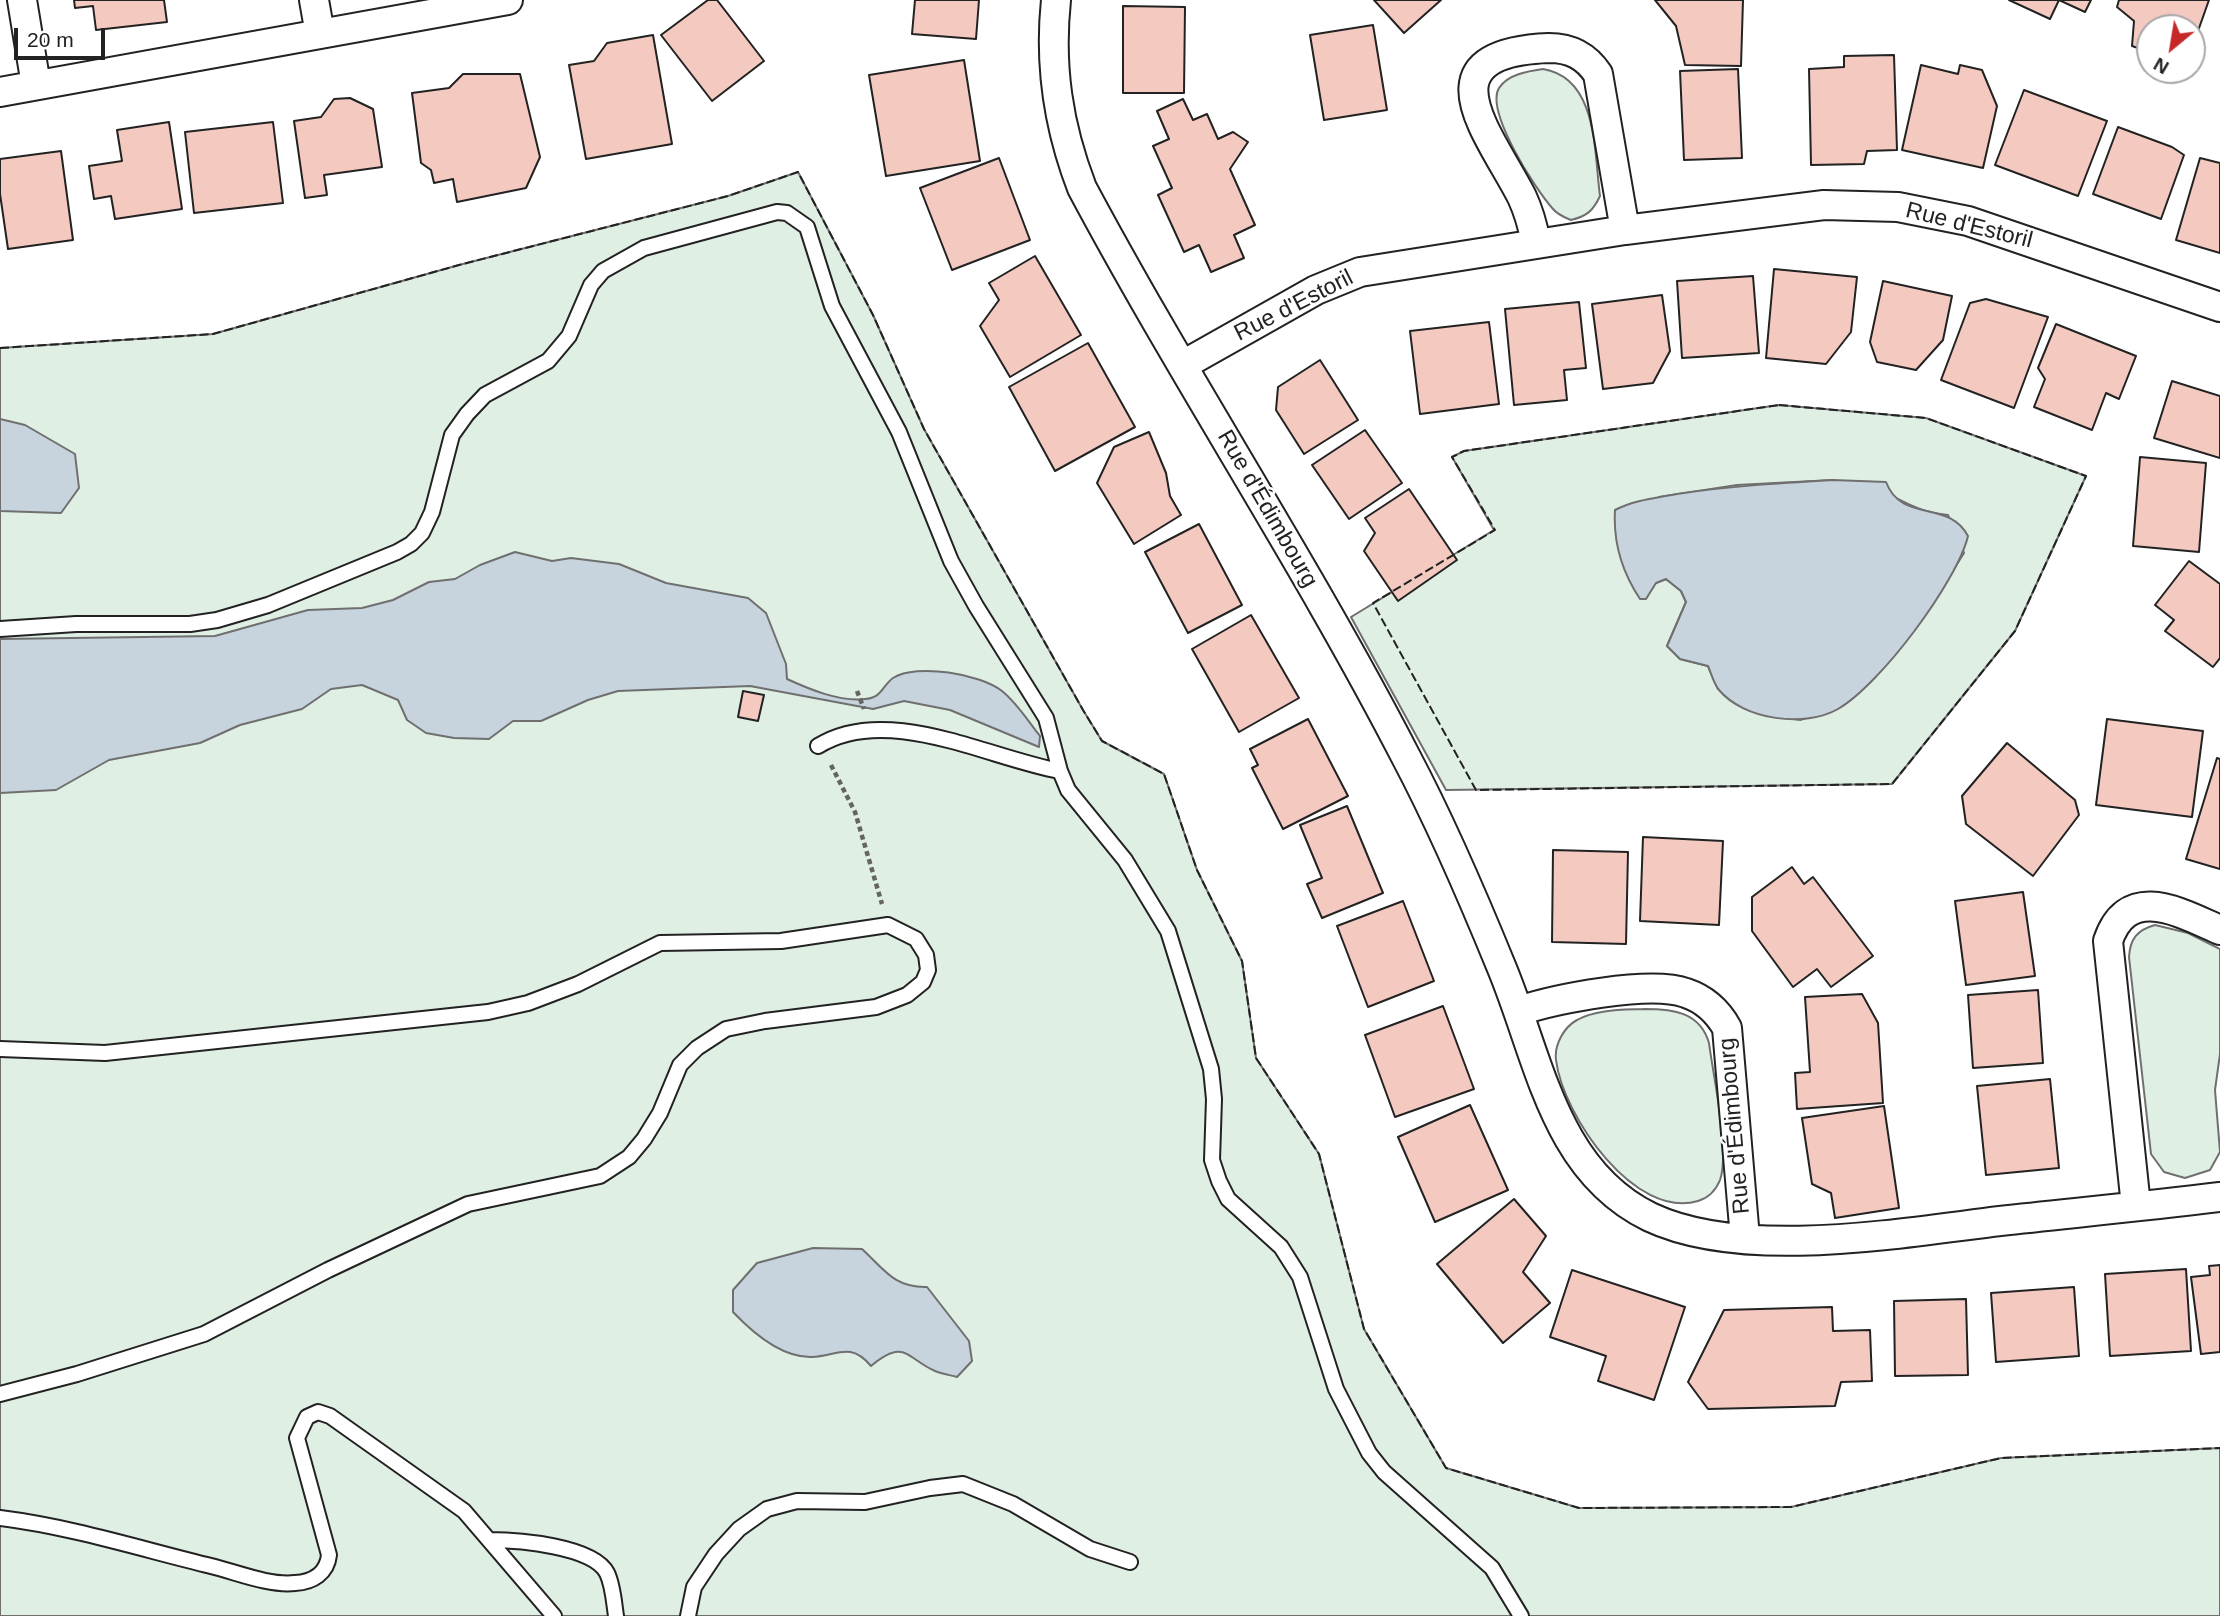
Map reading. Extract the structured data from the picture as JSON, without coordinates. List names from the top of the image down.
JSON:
{
  "streets": {
    "street": ["Rue d'Estoril", "Rue d'Édimbourg"]
  },
  "crossings": [
    ["Rue d'Estoril", "Rue d'Édimbourg"]
  ],
  "scale_bar": "20 m",
  "north": "bottom left"
}
